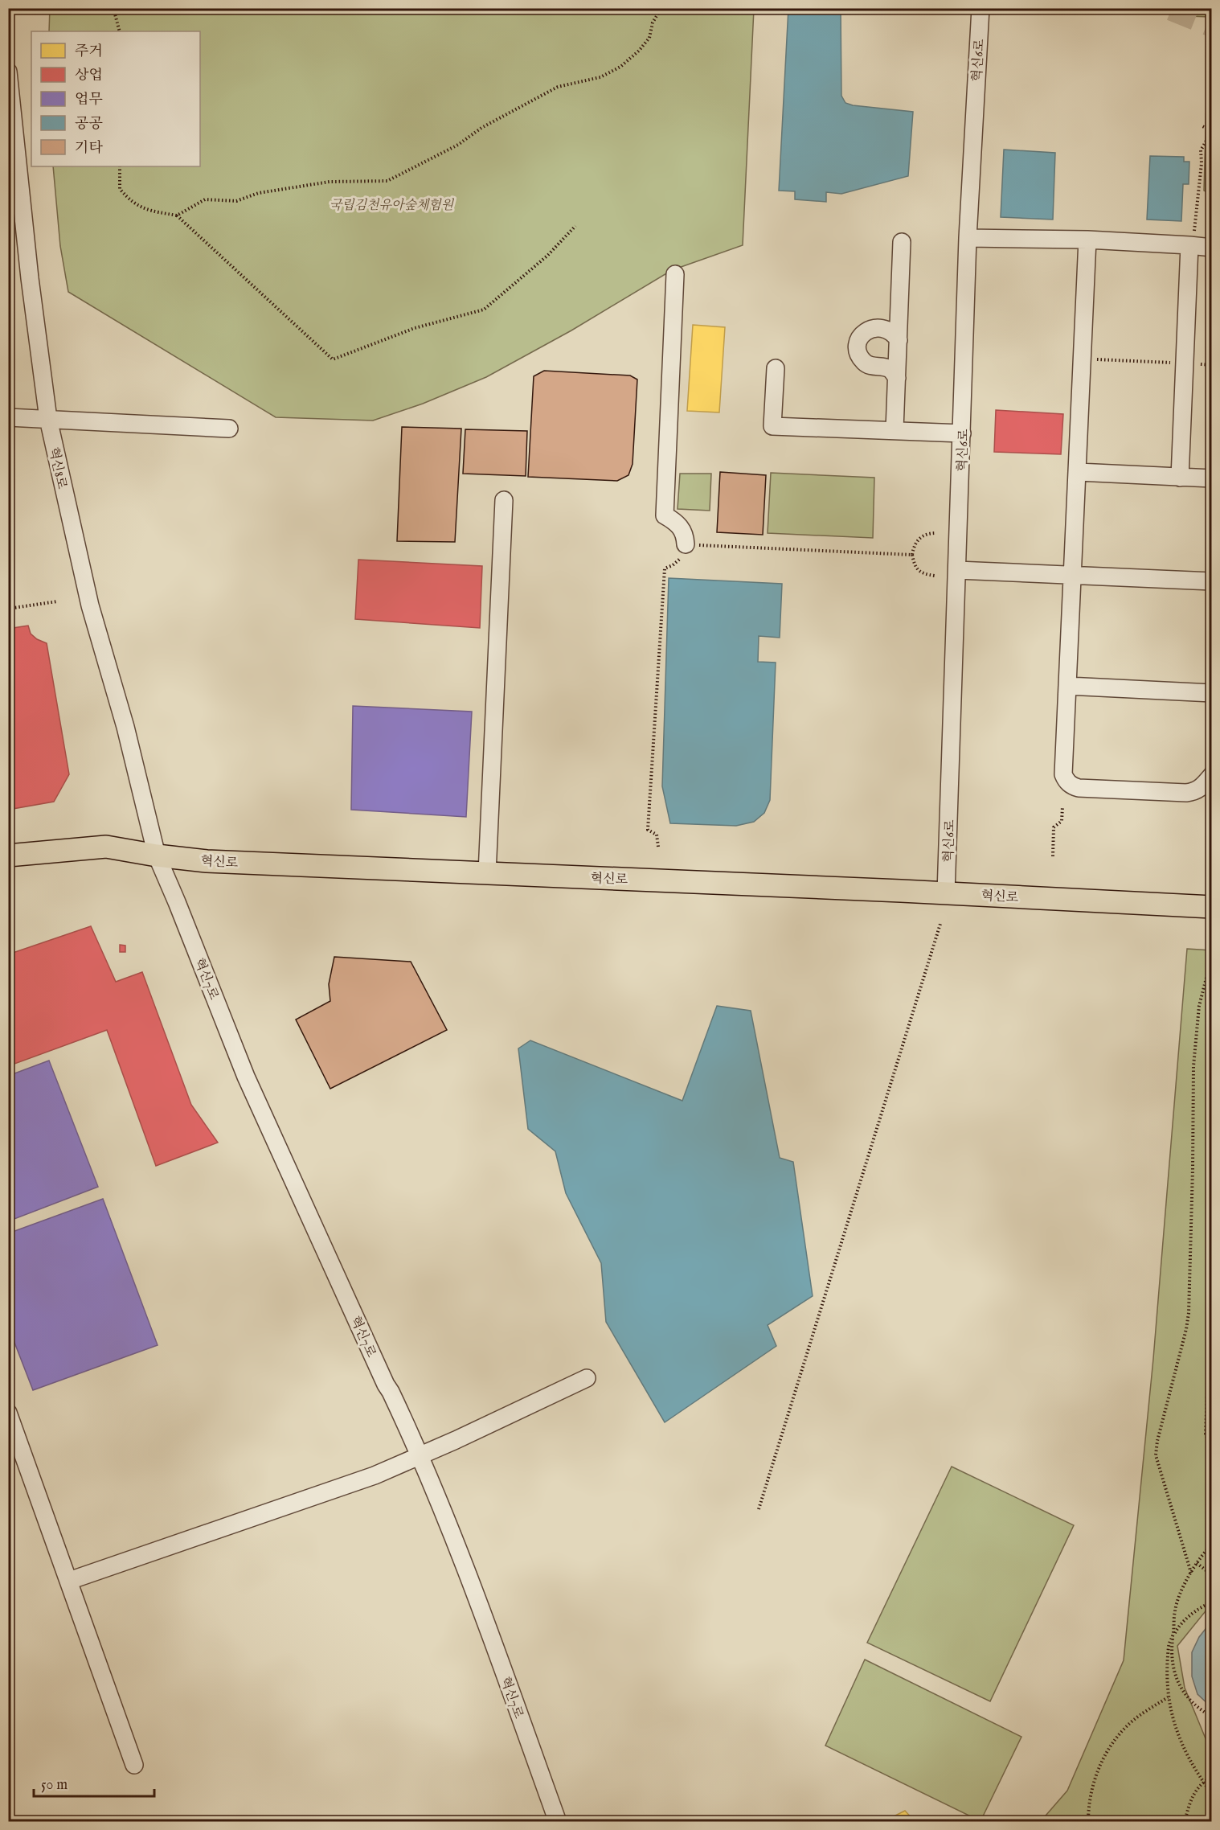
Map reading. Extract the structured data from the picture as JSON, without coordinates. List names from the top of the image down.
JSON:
{
  "streets": {
    "main road": ["혁신로"],
    "street": ["혁신6로", "혁신8로", "혁신7로"]
  },
  "crossings": [
    ["혁신6로", "혁신로"],
    ["혁신8로", "혁신로"],
    ["혁신8로", "혁신7로"],
    ["혁신로", "혁신7로"]
  ],
  "parks": ["국립김천유아숲체험원"],
  "legend": [
    "주거",
    "상업",
    "업무",
    "공공",
    "기타"
  ],
  "scale_bar": "50 m"
}
